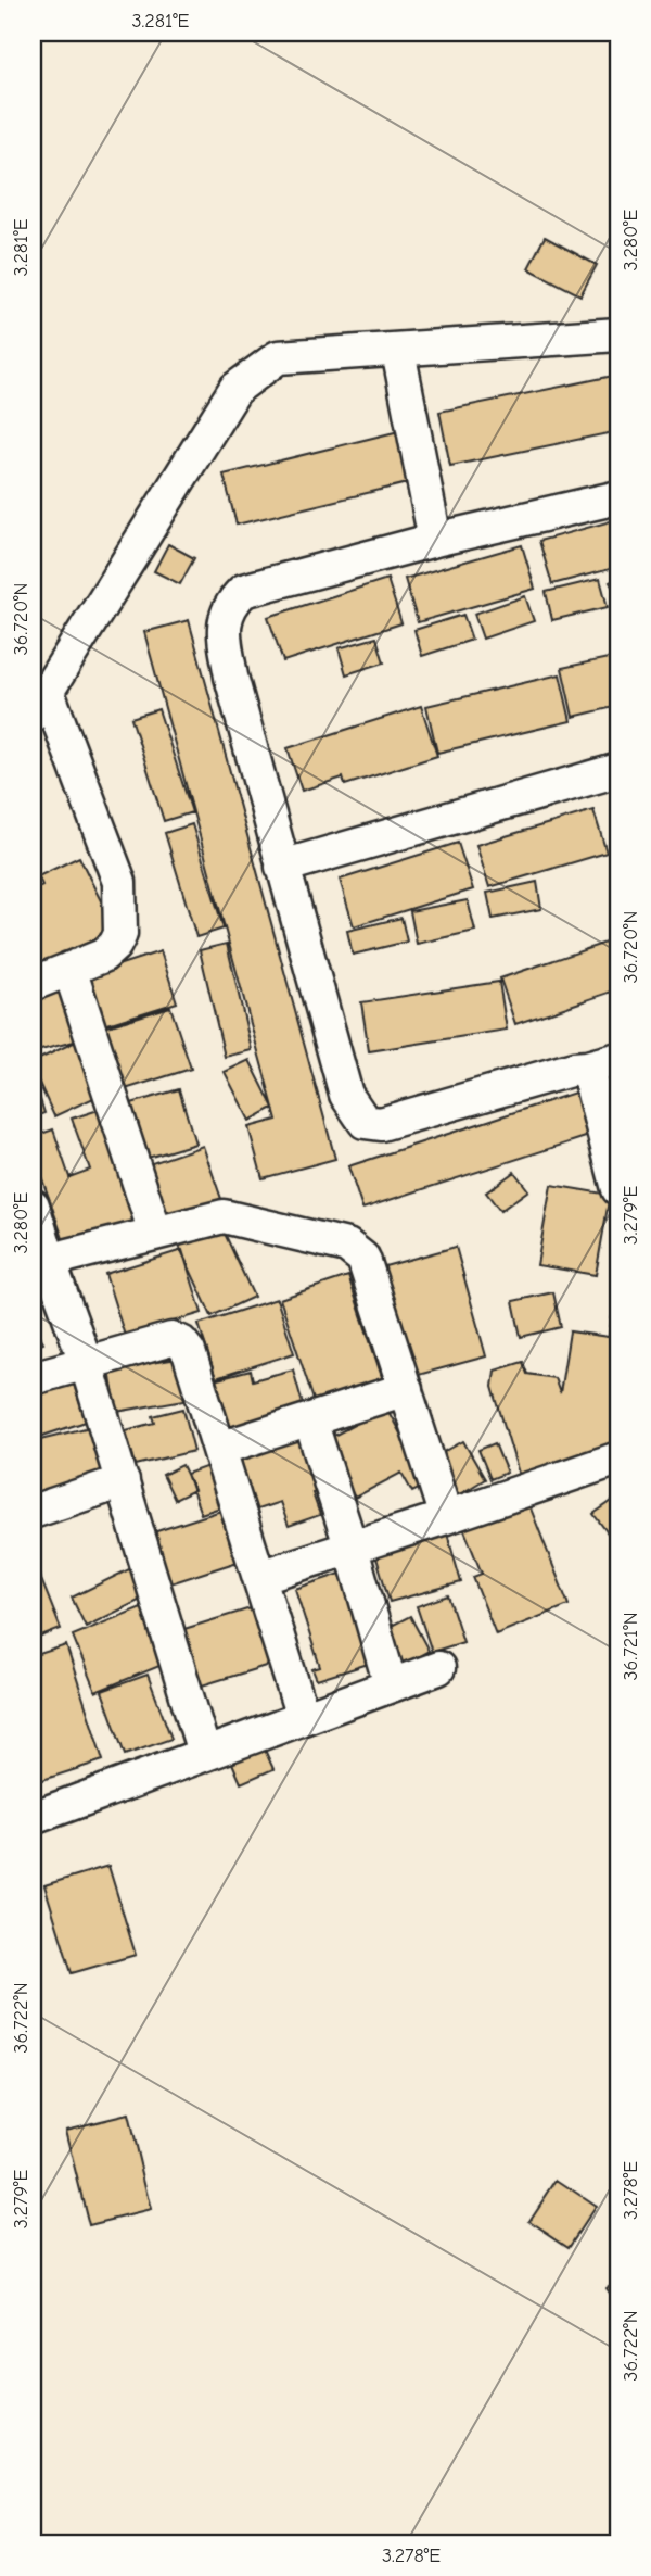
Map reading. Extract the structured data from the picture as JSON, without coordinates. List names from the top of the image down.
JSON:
{
  "coordinates": [
    "3.281°E",
    "3.280°E",
    "36.720°N",
    "3.279°E",
    "36.721°N",
    "36.722°N",
    "3.278°E"
  ]
}
